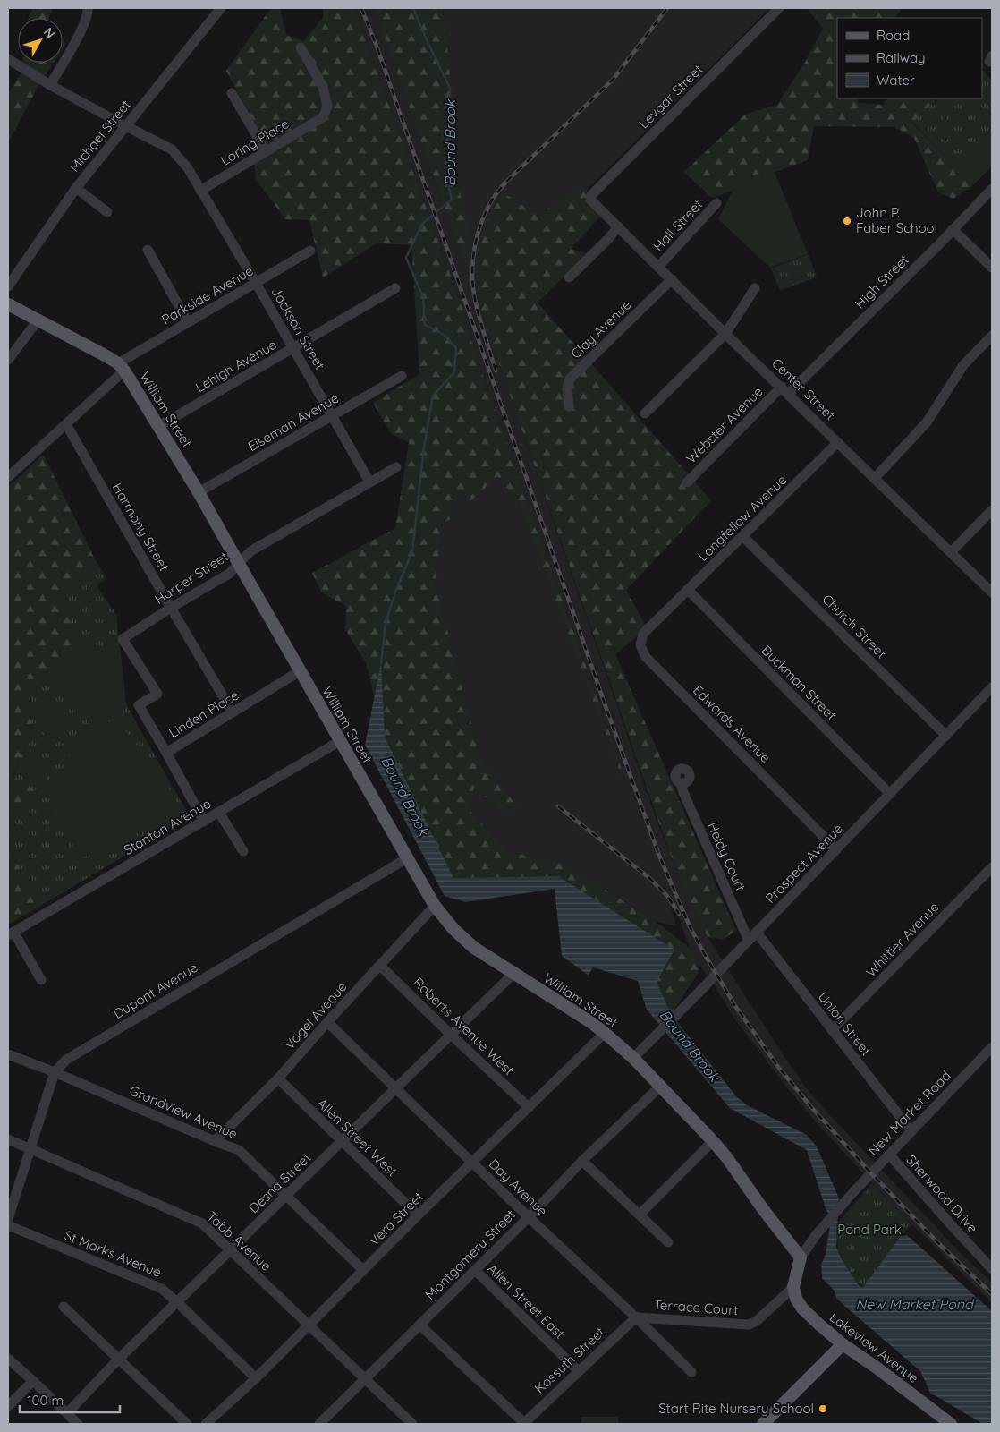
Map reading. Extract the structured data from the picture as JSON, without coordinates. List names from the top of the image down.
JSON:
{
  "streets": {
    "main road": ["William Street", "Lakeview Avenue"],
    "street": [
      "Levgar Street",
      "Michael Street",
      "Loring Place",
      "Hall Street",
      "High Street",
      "Parkside Avenue",
      "Jackson Street",
      "Clay Avenue",
      "Lehigh Avenue",
      "Center Street",
      "Eiseman Avenue",
      "Webster Avenue",
      "Longfellow Avenue",
      "Harmony Street",
      "Harper Street",
      "Church Street",
      "Buckman Street",
      "Linden Place",
      "Edwards Avenue",
      "Stanton Avenue",
      "Heidy Court",
      "Prospect Avenue",
      "Whittier Avenue",
      "Dupont Avenue",
      "Vogel Avenue",
      "Union Street",
      "Roberts Avenue West",
      "Grandview Avenue",
      "New Market Road",
      "Allen Street West",
      "Desna Street",
      "Day Avenue",
      "Sherwood Drive",
      "Vera Street",
      "Tabb Avenue",
      "St Marks Avenue",
      "Montgomery Street",
      "Allen Street East",
      "Terrace Court",
      "Kossuth Street"
    ]
  },
  "crossings": [
    ["Levgar Street", "Center Street"],
    ["Michael Street", "Jackson Street"],
    ["Loring Place", "Jackson Street"],
    ["Hall Street", "Center Street"],
    ["High Street", "Center Street"],
    ["High Street", "Webster Avenue"],
    ["Parkside Avenue", "Jackson Street"],
    ["Parkside Avenue", "William Street"],
    ["Parkside Avenue", "Harmony Street"],
    ["Jackson Street", "Lehigh Avenue"],
    ["Jackson Street", "Eiseman Avenue"],
    ["Jackson Street", "Harper Street"],
    ["Clay Avenue", "Center Street"],
    ["Lehigh Avenue", "William Street"],
    ["Center Street", "Webster Avenue"],
    ["Center Street", "Longfellow Avenue"],
    ["William Street", "Eiseman Avenue"],
    ["William Street", "Harper Street"],
    ["William Street", "Linden Place"],
    ["William Street", "Stanton Avenue"],
    ["William Street", "Prospect Avenue"],
    ["William Street", "Dupont Avenue"],
    ["William Street", "Vogel Avenue"],
    ["William Street", "New Market Road"],
    ["William Street", "Desna Street"],
    ["William Street", "Vera Street"],
    ["William Street", "Montgomery Street"],
    ["Longfellow Avenue", "Church Street"],
    ["Longfellow Avenue", "Buckman Street"],
    ["Longfellow Avenue", "Edwards Avenue"],
    ["Harmony Street", "Harper Street"],
    ["Harmony Street", "Linden Place"],
    ["Harper Street", "Linden Place"],
    ["Church Street", "Prospect Avenue"],
    ["Buckman Street", "Prospect Avenue"],
    ["Linden Place", "Stanton Avenue"],
    ["Edwards Avenue", "Prospect Avenue"],
    ["Heidy Court", "Prospect Avenue"],
    ["Prospect Avenue", "Union Street"],
    ["Whittier Avenue", "Union Street"],
    ["Dupont Avenue", "Grandview Avenue"],
    ["Dupont Avenue", "Tabb Avenue"],
    ["Vogel Avenue", "Roberts Avenue West"],
    ["Vogel Avenue", "Grandview Avenue"],
    ["Vogel Avenue", "Allen Street West"],
    ["Vogel Avenue", "Day Avenue"],
    ["Union Street", "New Market Road"],
    ["Roberts Avenue West", "Desna Street"],
    ["Roberts Avenue West", "Vera Street"],
    ["Grandview Avenue", "Desna Street"],
    ["Grandview Avenue", "Vera Street"],
    ["New Market Road", "Sherwood Drive"],
    ["Allen Street West", "Desna Street"],
    ["Allen Street West", "Vera Street"],
    ["Desna Street", "Day Avenue"],
    ["Desna Street", "Tabb Avenue"],
    ["Desna Street", "St Marks Avenue"],
    ["Day Avenue", "Vera Street"],
    ["Day Avenue", "Montgomery Street"],
    ["Day Avenue", "Terrace Court"],
    ["Day Avenue", "Kossuth Street"],
    ["Vera Street", "Tabb Avenue"],
    ["Vera Street", "St Marks Avenue"],
    ["Tabb Avenue", "Montgomery Street"],
    ["Montgomery Street", "Allen Street East"],
    ["Allen Street East", "Kossuth Street"],
    ["Terrace Court", "Lakeview Avenue"],
    ["Terrace Court", "Kossuth Street"]
  ],
  "water": ["Bound Brook", "New Market Pond"],
  "parks": ["Pond Park"],
  "places": ["John P. Faber School", "Start Rite Nursery School"],
  "legend": ["Road", "Railway", "Water"],
  "scale_bar": "100 m",
  "north": "top right"
}
